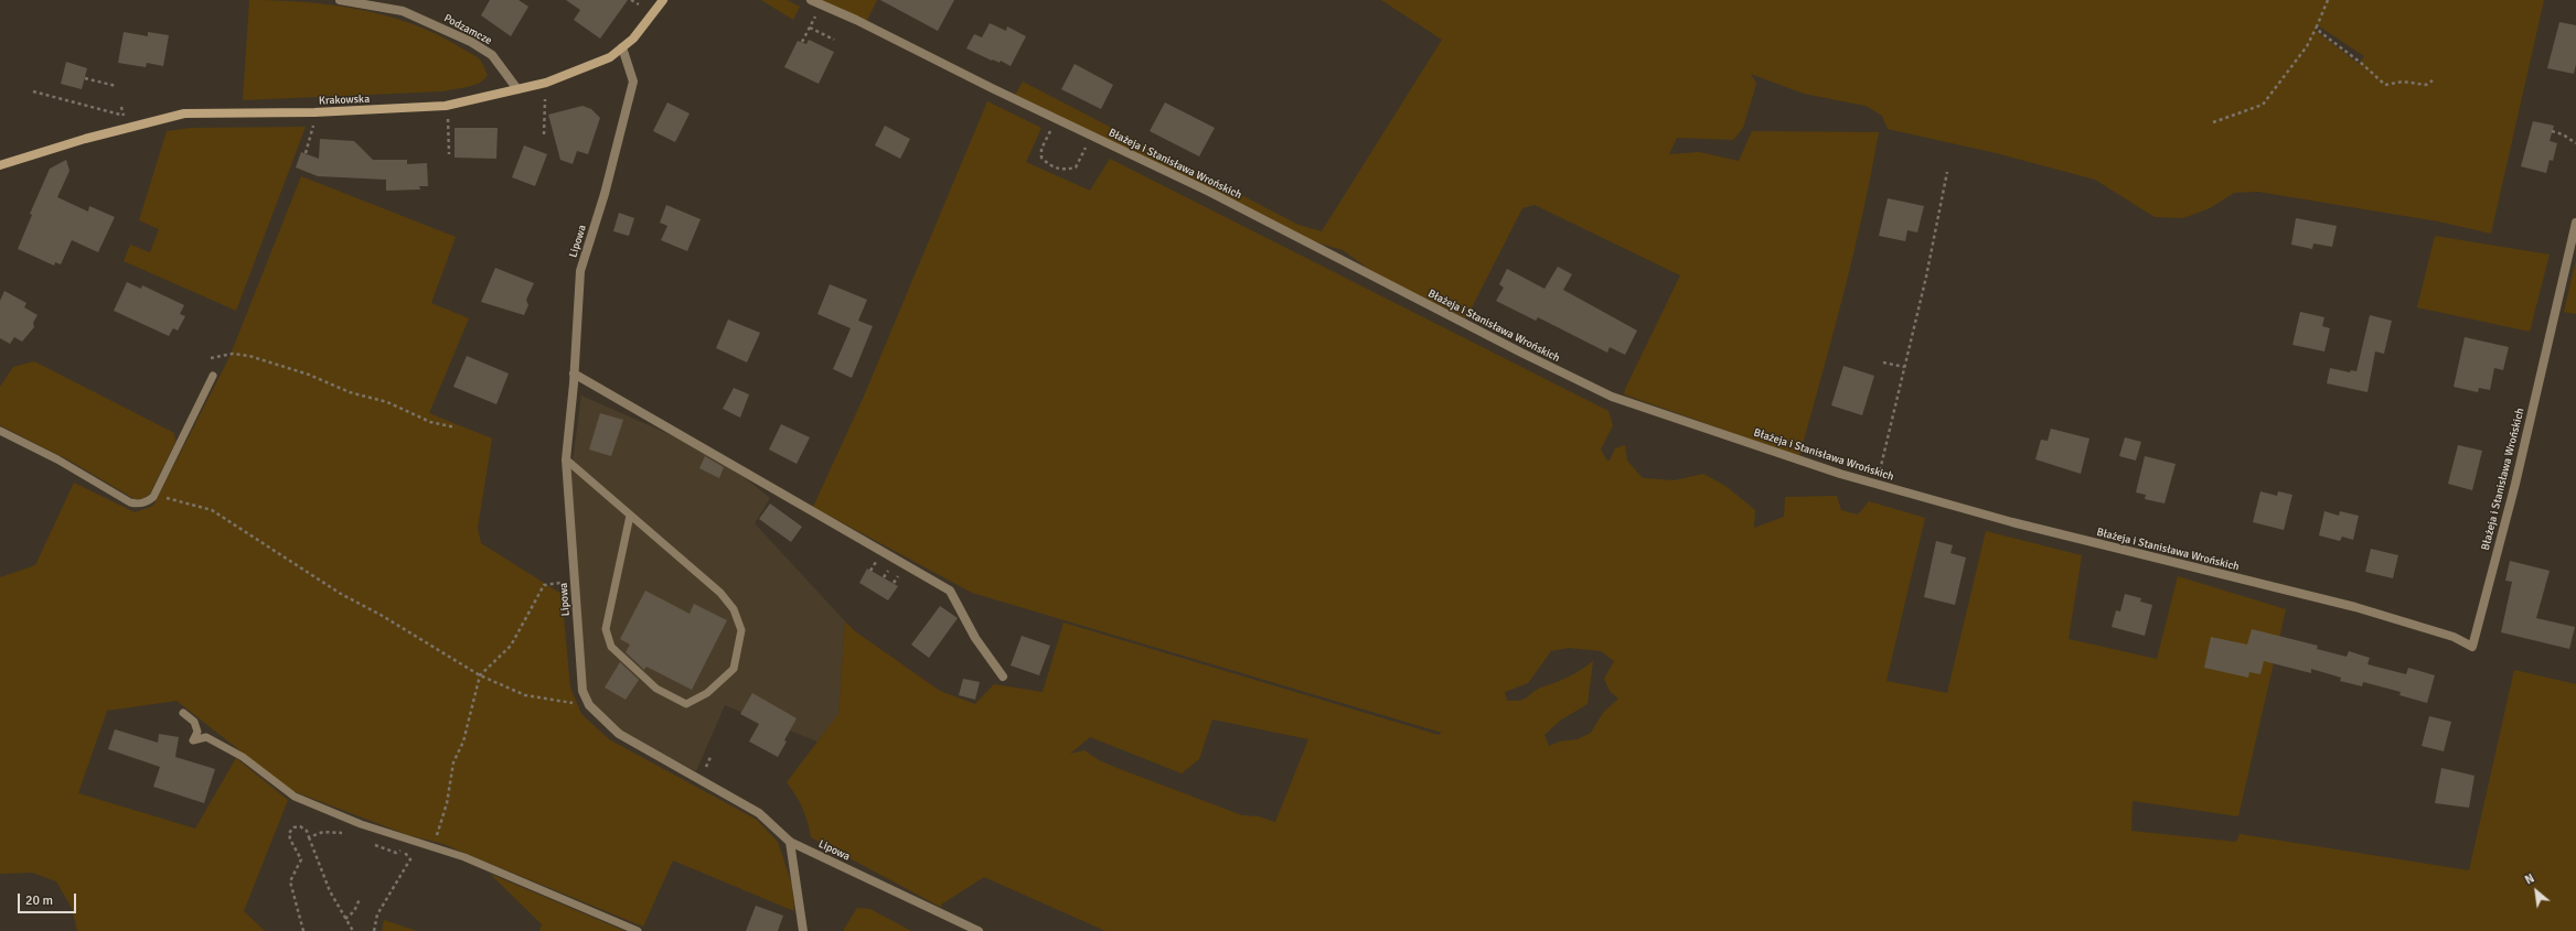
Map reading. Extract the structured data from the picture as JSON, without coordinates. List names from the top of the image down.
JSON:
{
  "streets": {
    "street": [
      "Podzamcze",
      "Krakowska",
      "Błażeja i Stanisława Wrońskich",
      "Lipowa"
    ]
  },
  "crossings": [
    ["Podzamcze", "Krakowska"],
    ["Krakowska", "Lipowa"]
  ],
  "scale_bar": "20 m",
  "north": "top left"
}
